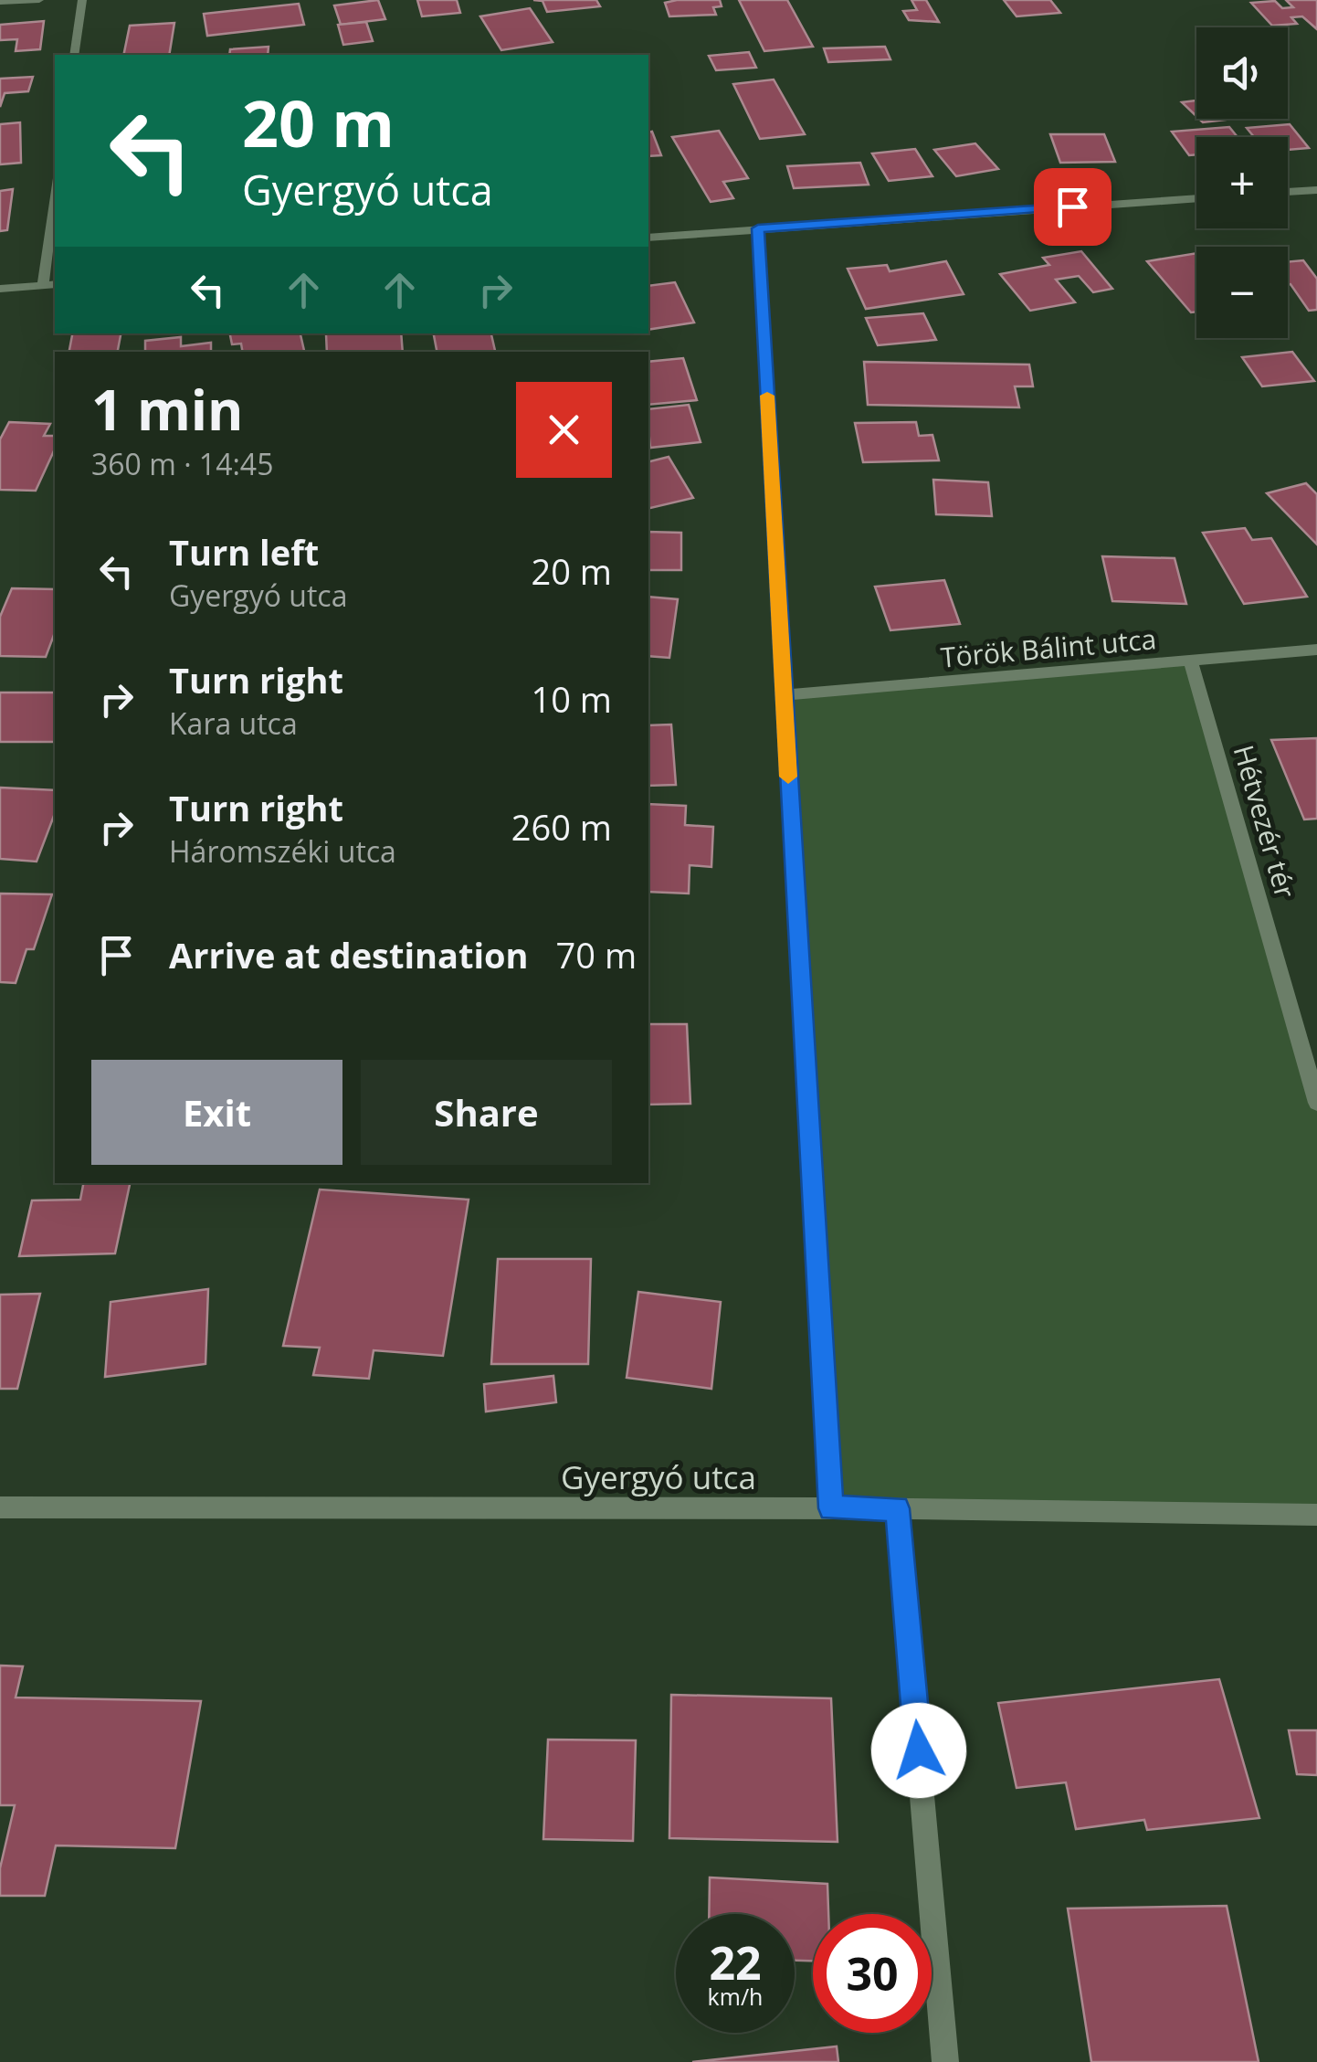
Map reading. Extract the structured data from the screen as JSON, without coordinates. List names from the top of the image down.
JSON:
{
  "streets": {
    "street": ["Török Bálint utca", "Hétvezér tér", "Gyergyó utca"]
  },
  "crossings": [
    ["Török Bálint utca", "Hétvezér tér"]
  ],
  "page": {
    "map_buttons": ["+", "−"],
    "turn": ["20 m", "Gyergyó utca"],
    "heading": ["1 min", "360 m · 14:45"],
    "list": [
      {
        "name": "Turn left",
        "note": "Gyergyó utca",
        "value": "20 m"
      },
      {
        "name": "Turn right",
        "note": "Kara utca",
        "value": "10 m"
      },
      {
        "name": "Turn right",
        "note": "Háromszéki utca",
        "value": "260 m"
      },
      {
        "name": "Arrive at destination",
        "value": "70 m"
      }
    ],
    "buttons": ["Exit", "Share"],
    "speed": "22 km/h",
    "limit": "30"
  }
}
